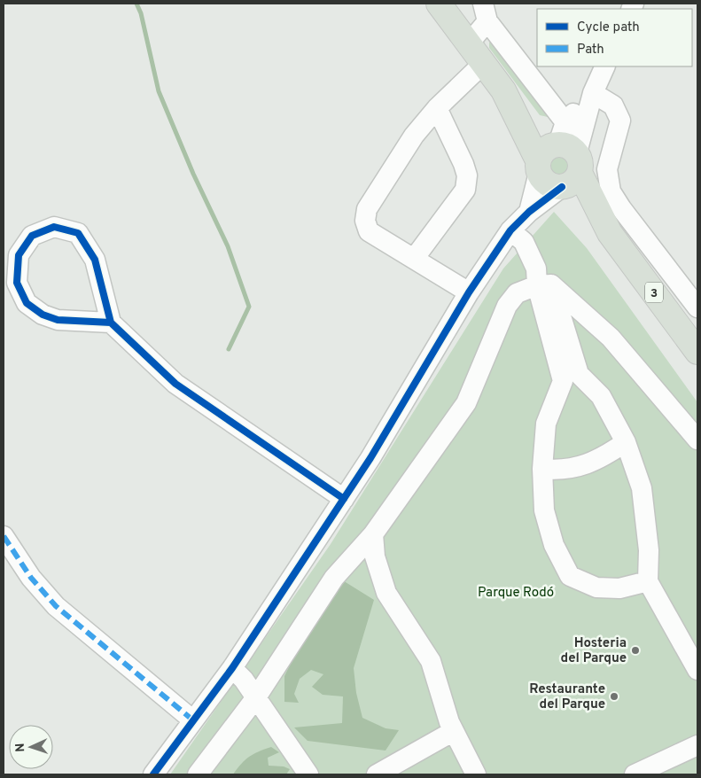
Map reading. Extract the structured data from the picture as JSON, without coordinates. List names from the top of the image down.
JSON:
{
  "streets": {
    "highway": ["3"]
  },
  "parks": ["Parque Rodó"],
  "places": ["Hosteria del Parque", "Restaurante del Parque"],
  "legend": ["Cycle path", "Path"],
  "north": "left"
}
